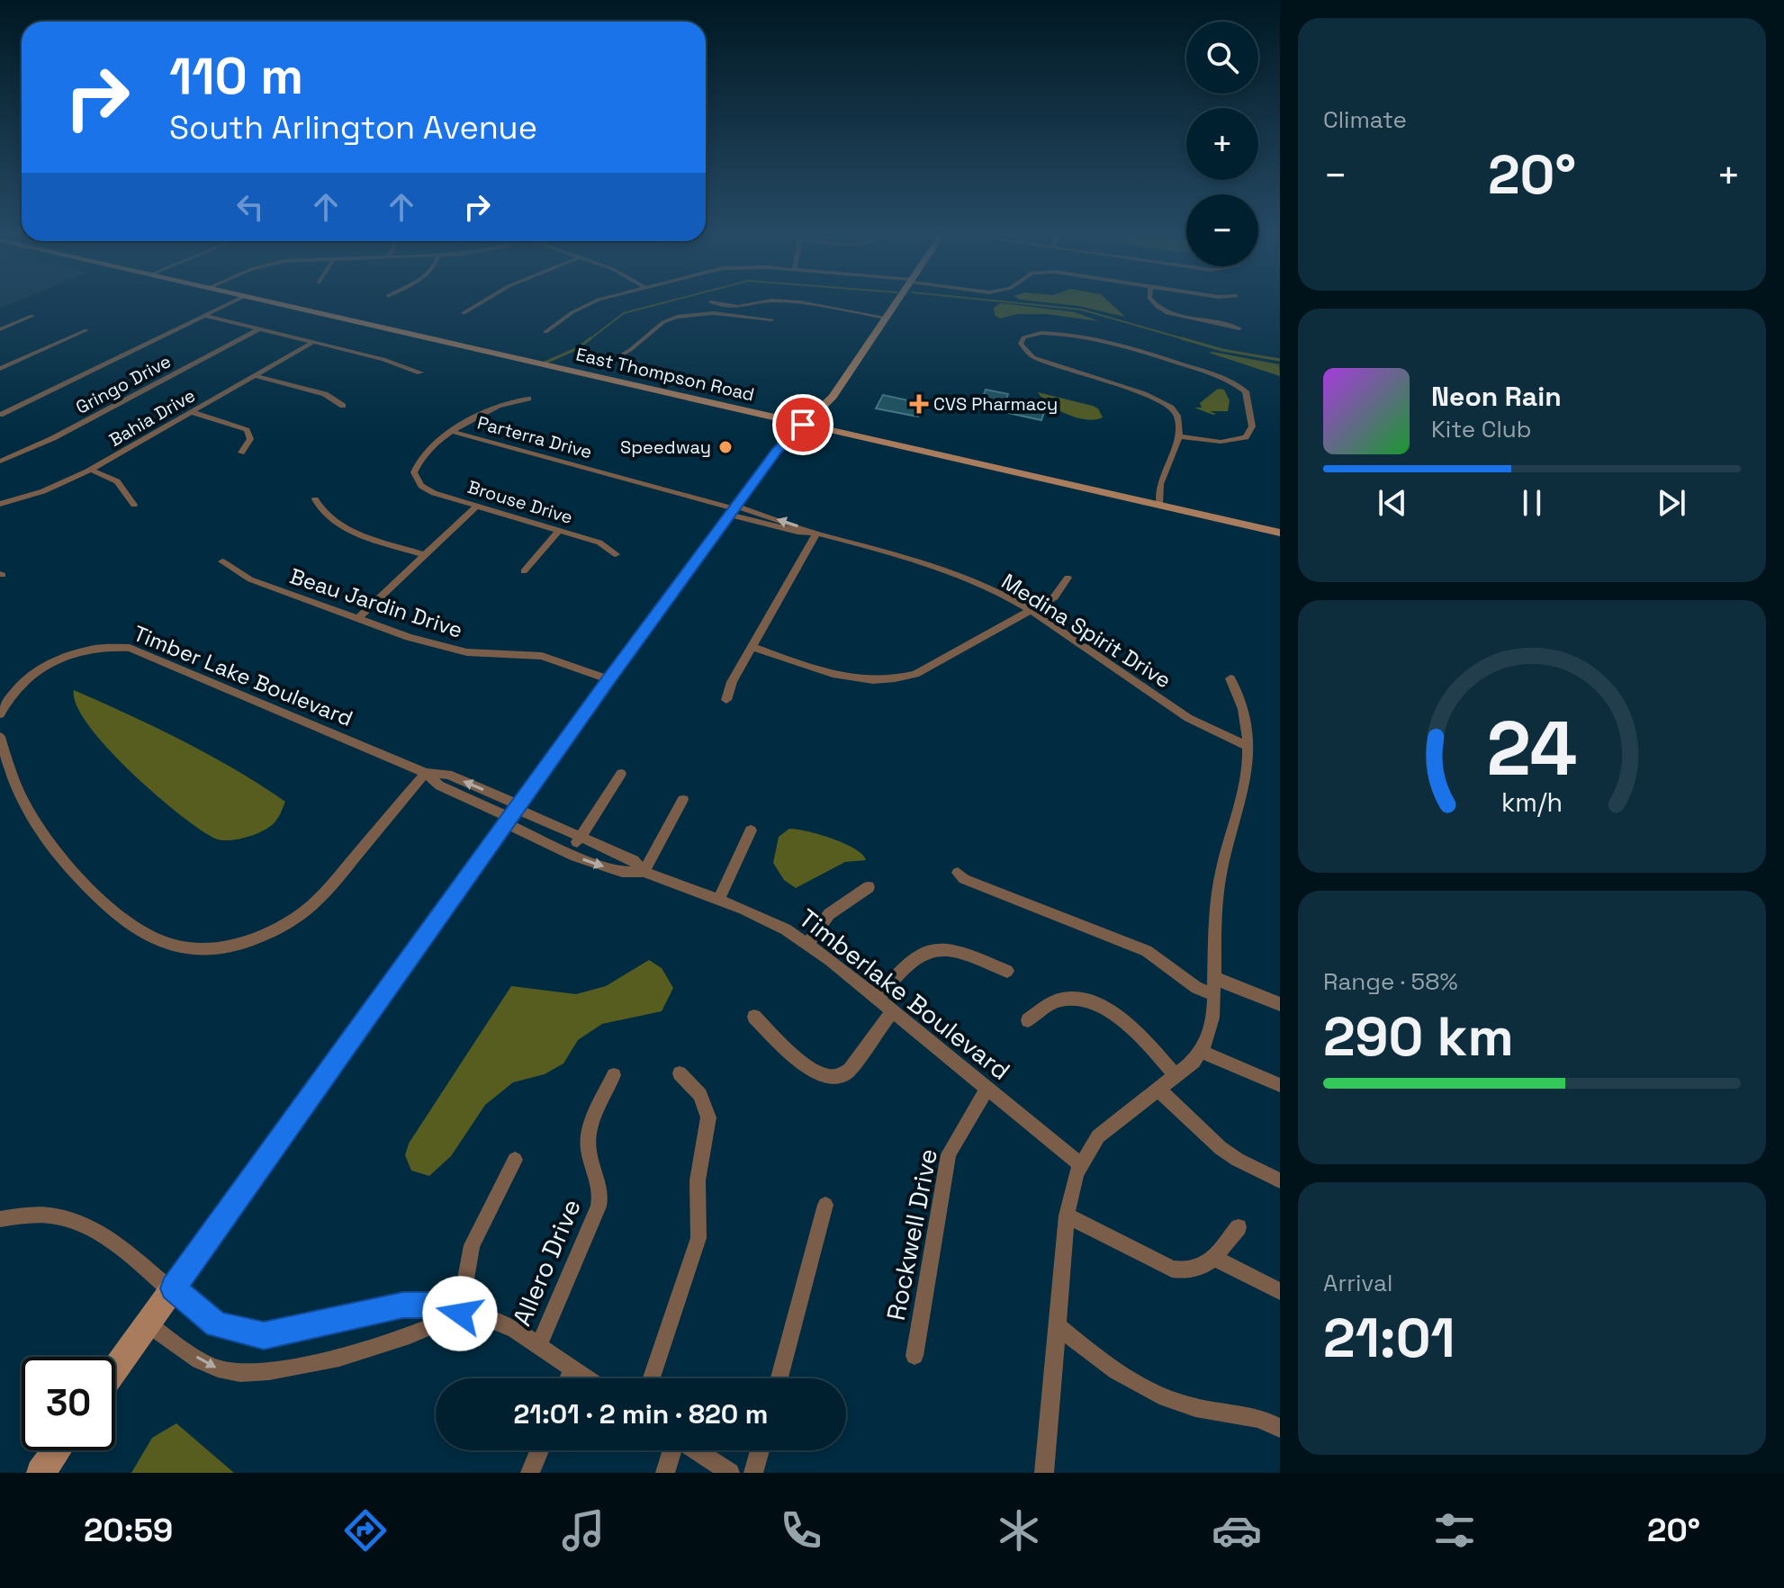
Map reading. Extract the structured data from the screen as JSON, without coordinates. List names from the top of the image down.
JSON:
{
  "streets": {
    "main road": ["East Thompson Road"],
    "street": [
      "Gringo Drive",
      "Bahia Drive",
      "Parterra Drive",
      "Brouse Drive",
      "Beau Jardin Drive",
      "Medina Spirit Drive",
      "Timber Lake Boulevard",
      "Timberlake Boulevard",
      "Rockwell Drive",
      "Allero Drive"
    ]
  },
  "crossings": [
    ["Parterra Drive", "Brouse Drive"],
    ["Parterra Drive", "Medina Spirit Drive"],
    ["Timber Lake Boulevard", "Timberlake Boulevard"],
    ["Timberlake Boulevard", "Rockwell Drive"]
  ],
  "places": {
    "health": ["CVS Pharmacy"],
    "other": ["Speedway"]
  },
  "page": {
    "tile": [
      "Climate",
      ["Range · 58%", "290 km"],
      ["Arrival", "21:01"]
    ],
    "map_buttons": ["+", "−"],
    "turn": ["110 m", "South Arlington Avenue"],
    "heat": ["−", "20°", "+"],
    "song": ["Neon Rain", "Kite Club"],
    "limit": "30",
    "trip": "21:01 · 2 min · 820 m",
    "tabs": ["20:59", "20°"],
    "gauge": ["24", "km/h"]
  }
}
